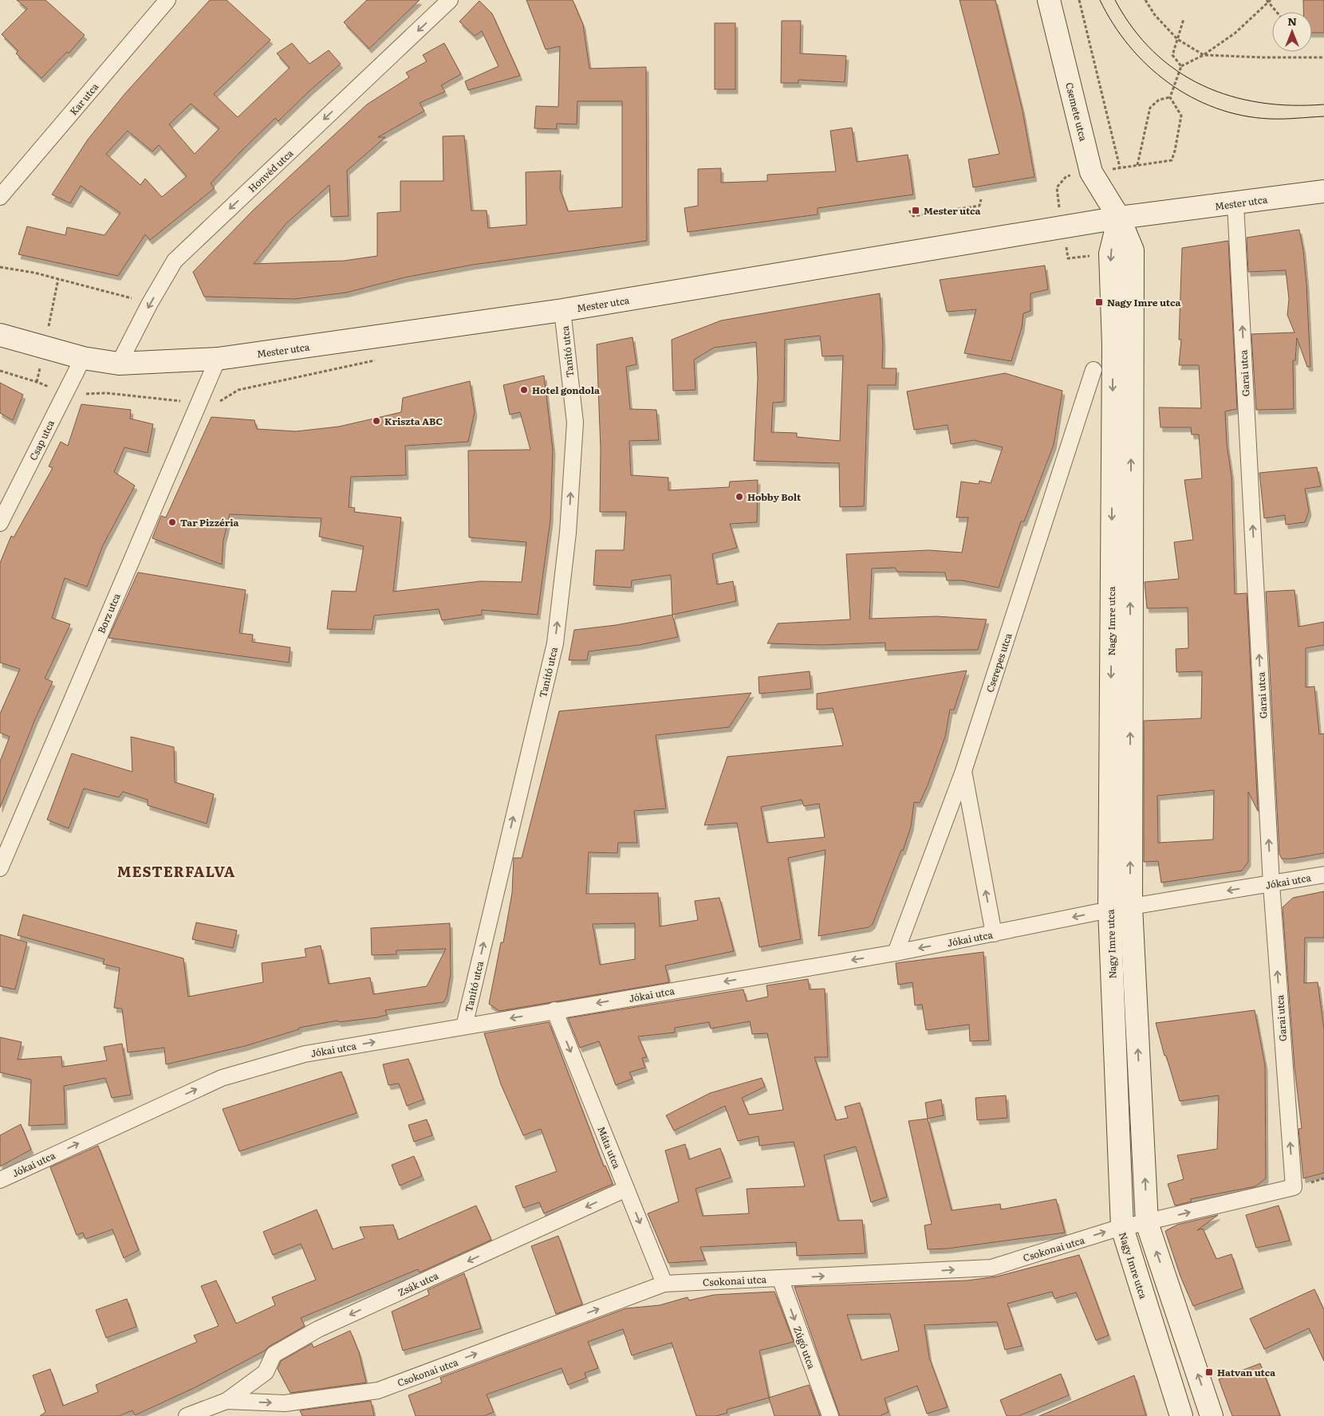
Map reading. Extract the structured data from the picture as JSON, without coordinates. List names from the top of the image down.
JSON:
{
  "streets": {
    "street": [
      "Kar utca",
      "Csemete utca",
      "Honvéd utca",
      "Mester utca",
      "Tanító utca",
      "Garai utca",
      "Csap utca",
      "Borz utca",
      "Nagy Imre utca",
      "Cserepes utca",
      "Jókai utca",
      "Máta utca",
      "Csokonai utca",
      "Zsák utca",
      "Zúgó utca"
    ]
  },
  "crossings": [
    ["Csemete utca", "Mester utca"],
    ["Csemete utca", "Nagy Imre utca"],
    ["Honvéd utca", "Mester utca"],
    ["Mester utca", "Tanító utca"],
    ["Mester utca", "Garai utca"],
    ["Mester utca", "Csap utca"],
    ["Mester utca", "Borz utca"],
    ["Mester utca", "Nagy Imre utca"],
    ["Tanító utca", "Jókai utca"],
    ["Garai utca", "Jókai utca"],
    ["Garai utca", "Csokonai utca"],
    ["Nagy Imre utca", "Jókai utca"],
    ["Nagy Imre utca", "Csokonai utca"],
    ["Cserepes utca", "Jókai utca"],
    ["Jókai utca", "Máta utca"],
    ["Máta utca", "Csokonai utca"],
    ["Máta utca", "Zsák utca"],
    ["Csokonai utca", "Zsák utca"],
    ["Csokonai utca", "Zúgó utca"]
  ],
  "one_way": [
    "Honvéd utca",
    "Tanító utca",
    "Garai utca",
    "Máta utca",
    "Csokonai utca",
    "Zsák utca",
    "Zúgó utca"
  ],
  "districts": ["MESTERFALVA"],
  "places": {
    "transit": ["Mester utca", "Nagy Imre utca", "Hatvan utca"],
    "other": [
      "Hotel gondola",
      "Kriszta ABC",
      "Hobby Bolt",
      "Tar Pizzéria"
    ]
  },
  "north": "top"
}
